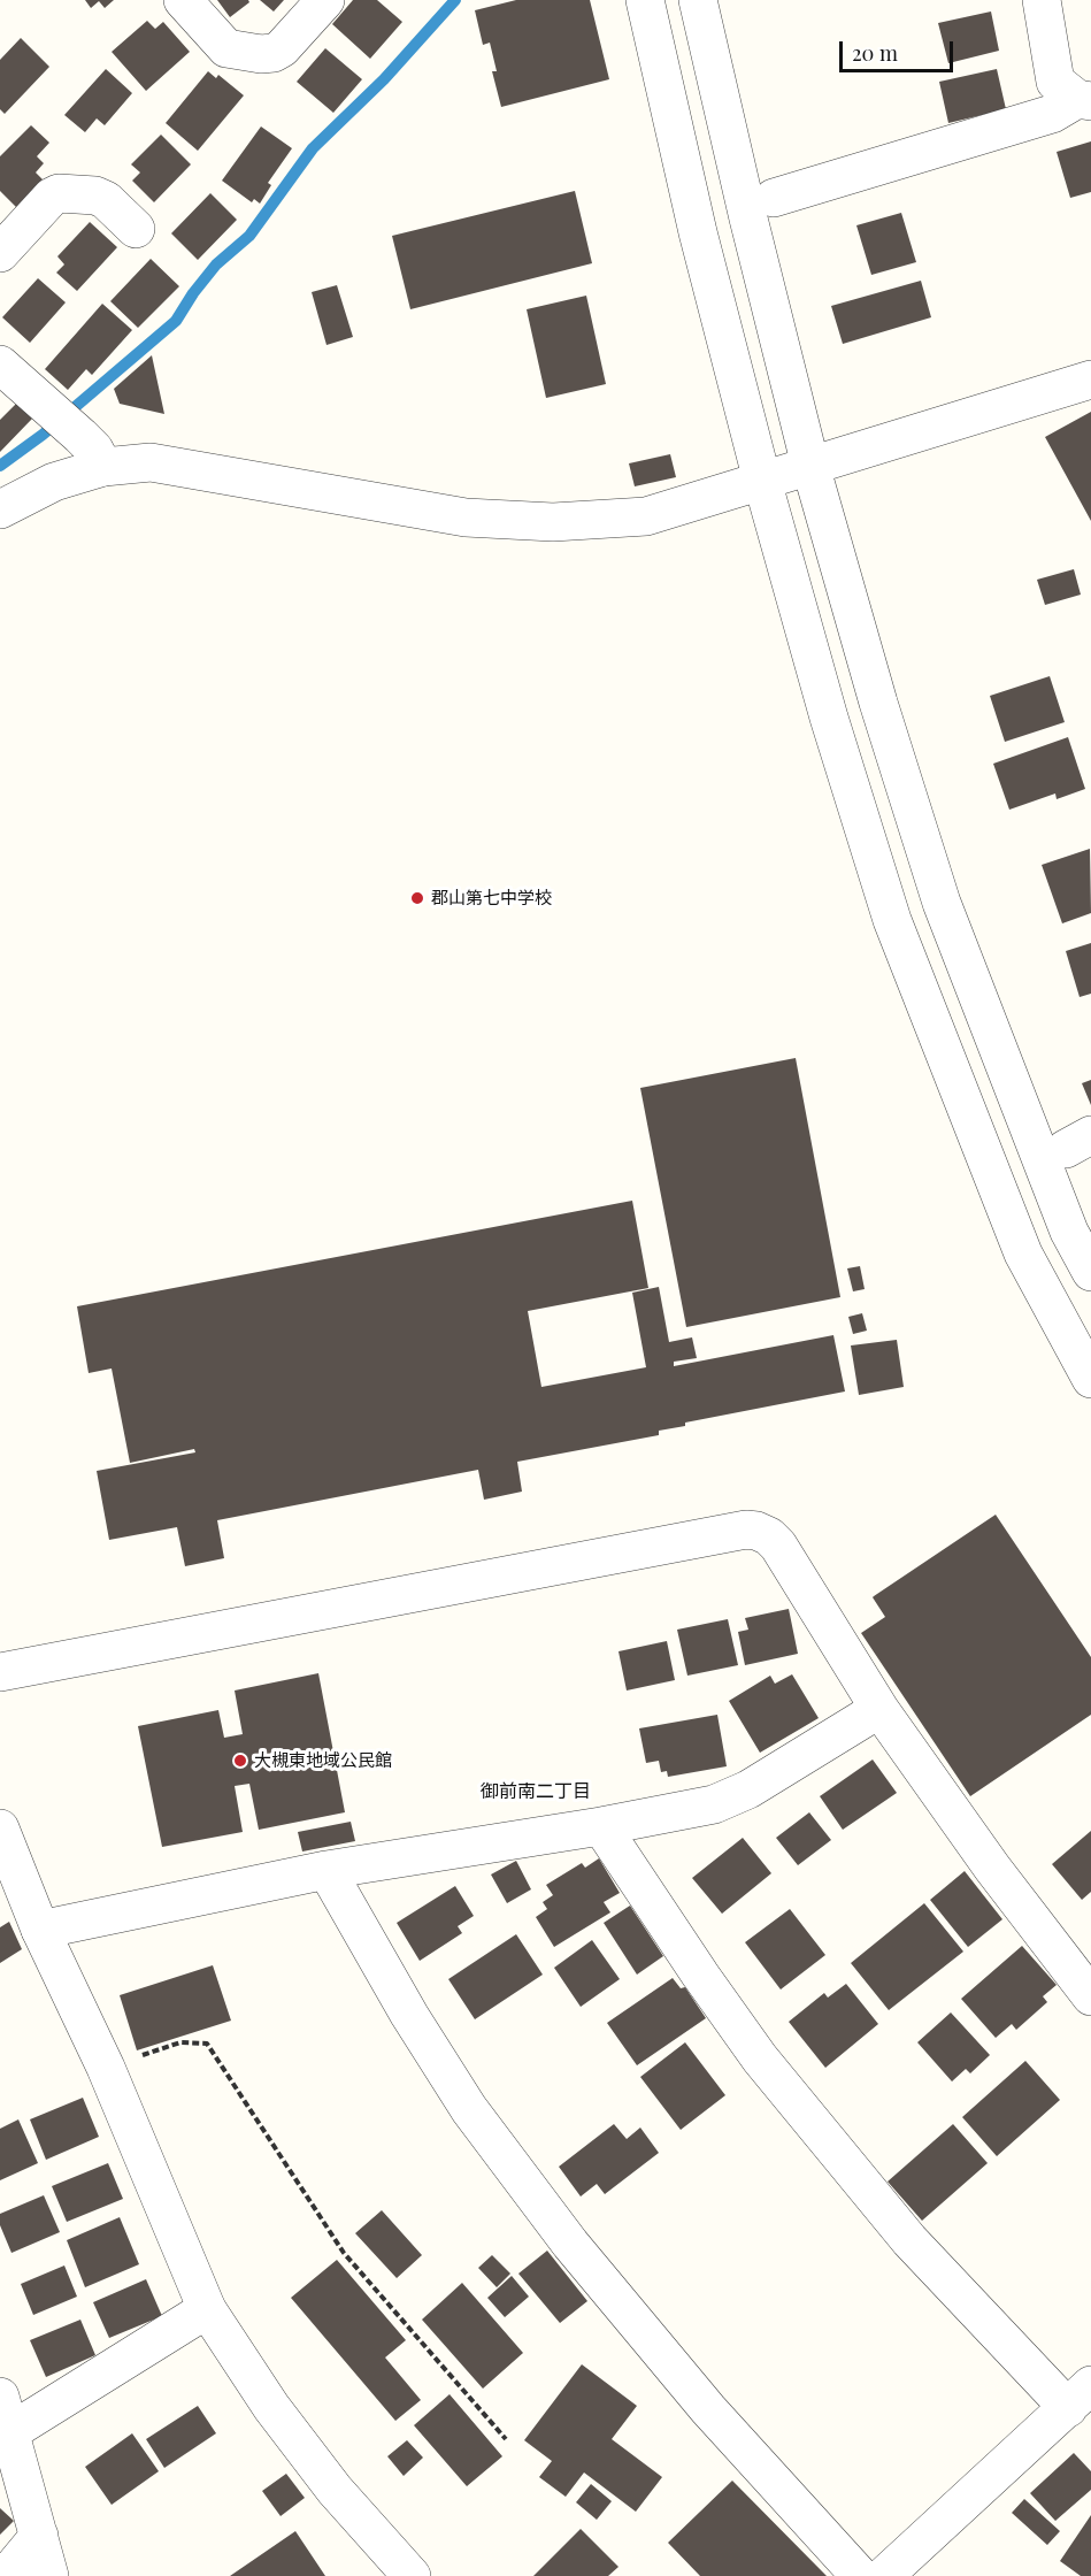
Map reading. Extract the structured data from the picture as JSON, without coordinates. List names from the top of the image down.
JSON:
{
  "districts": ["御前南二丁目"],
  "places": ["郡山第七中学校", "大槻東地域公民館"],
  "scale_bar": "20 m"
}
